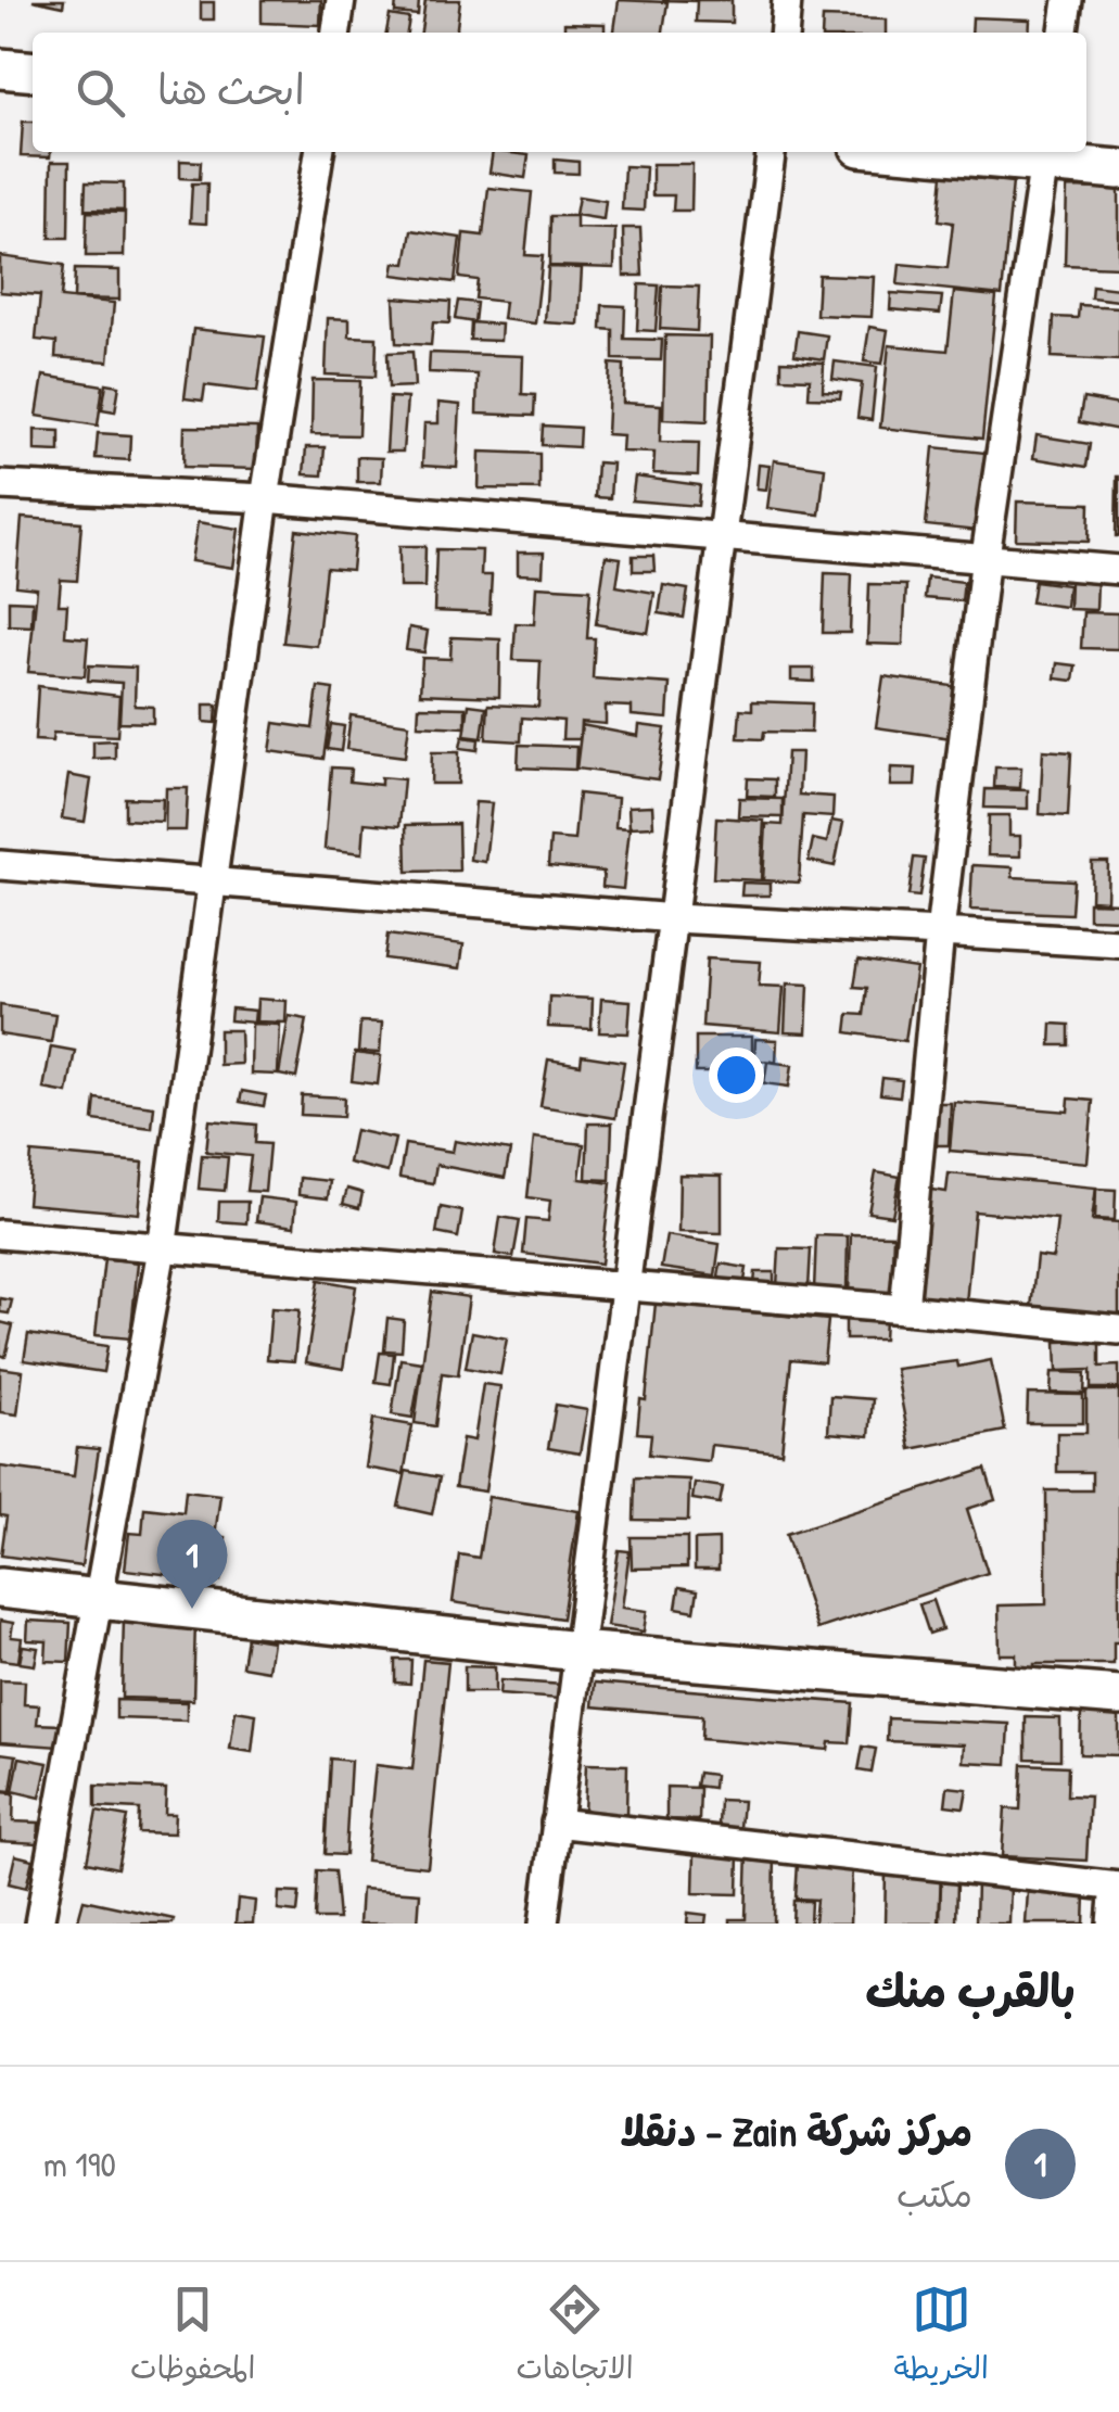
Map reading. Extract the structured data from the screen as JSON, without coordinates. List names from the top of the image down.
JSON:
{
  "page": {
    "search": "ابحث هنا",
    "pins": "1",
    "heading": "بالقرب منك",
    "list": [
      {
        "mark": "1",
        "name": "مركز شركة Zain - دنقلا",
        "note": "مكتب",
        "value": "190 m"
      }
    ],
    "nav": ["الخريطة", "الاتجاهات", "المحفوظات"]
  }
}
